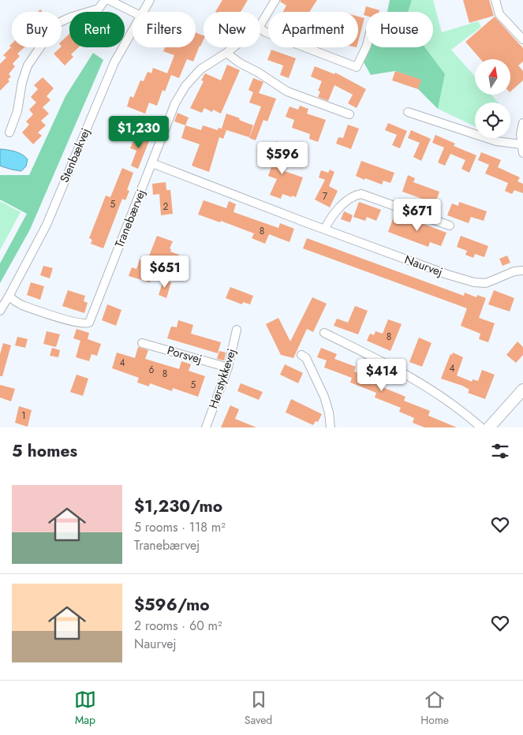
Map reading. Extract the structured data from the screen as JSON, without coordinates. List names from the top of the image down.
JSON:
{
  "streets": {
    "street": [
      "Stenbækvej",
      "Tranebærvej",
      "Naurvej",
      "Porsvej",
      "Hørstykkevej"
    ]
  },
  "crossings": [
    ["Stenbækvej", "Tranebærvej"],
    ["Tranebærvej", "Naurvej"],
    ["Porsvej", "Hørstykkevej"]
  ],
  "house_numbers": [
    "7",
    "5",
    "2",
    "8",
    "8",
    "4",
    "4",
    "6",
    "8",
    "5",
    "1"
  ],
  "north": "top",
  "page": {
    "chip": [
      "Buy",
      "Rent",
      "Filters",
      "New",
      "Apartment",
      "House"
    ],
    "price": [
      "$1,230",
      "$596",
      "$671",
      "$651",
      "$414"
    ],
    "heading": "5 homes",
    "list": [
      {
        "name": "$1,230/mo",
        "note": "5 rooms · 118 m² · Tranebærvej"
      },
      {
        "name": "$596/mo",
        "note": "2 rooms · 60 m² · Naurvej"
      }
    ],
    "tabs": ["Map", "Saved", "Home"]
  }
}
